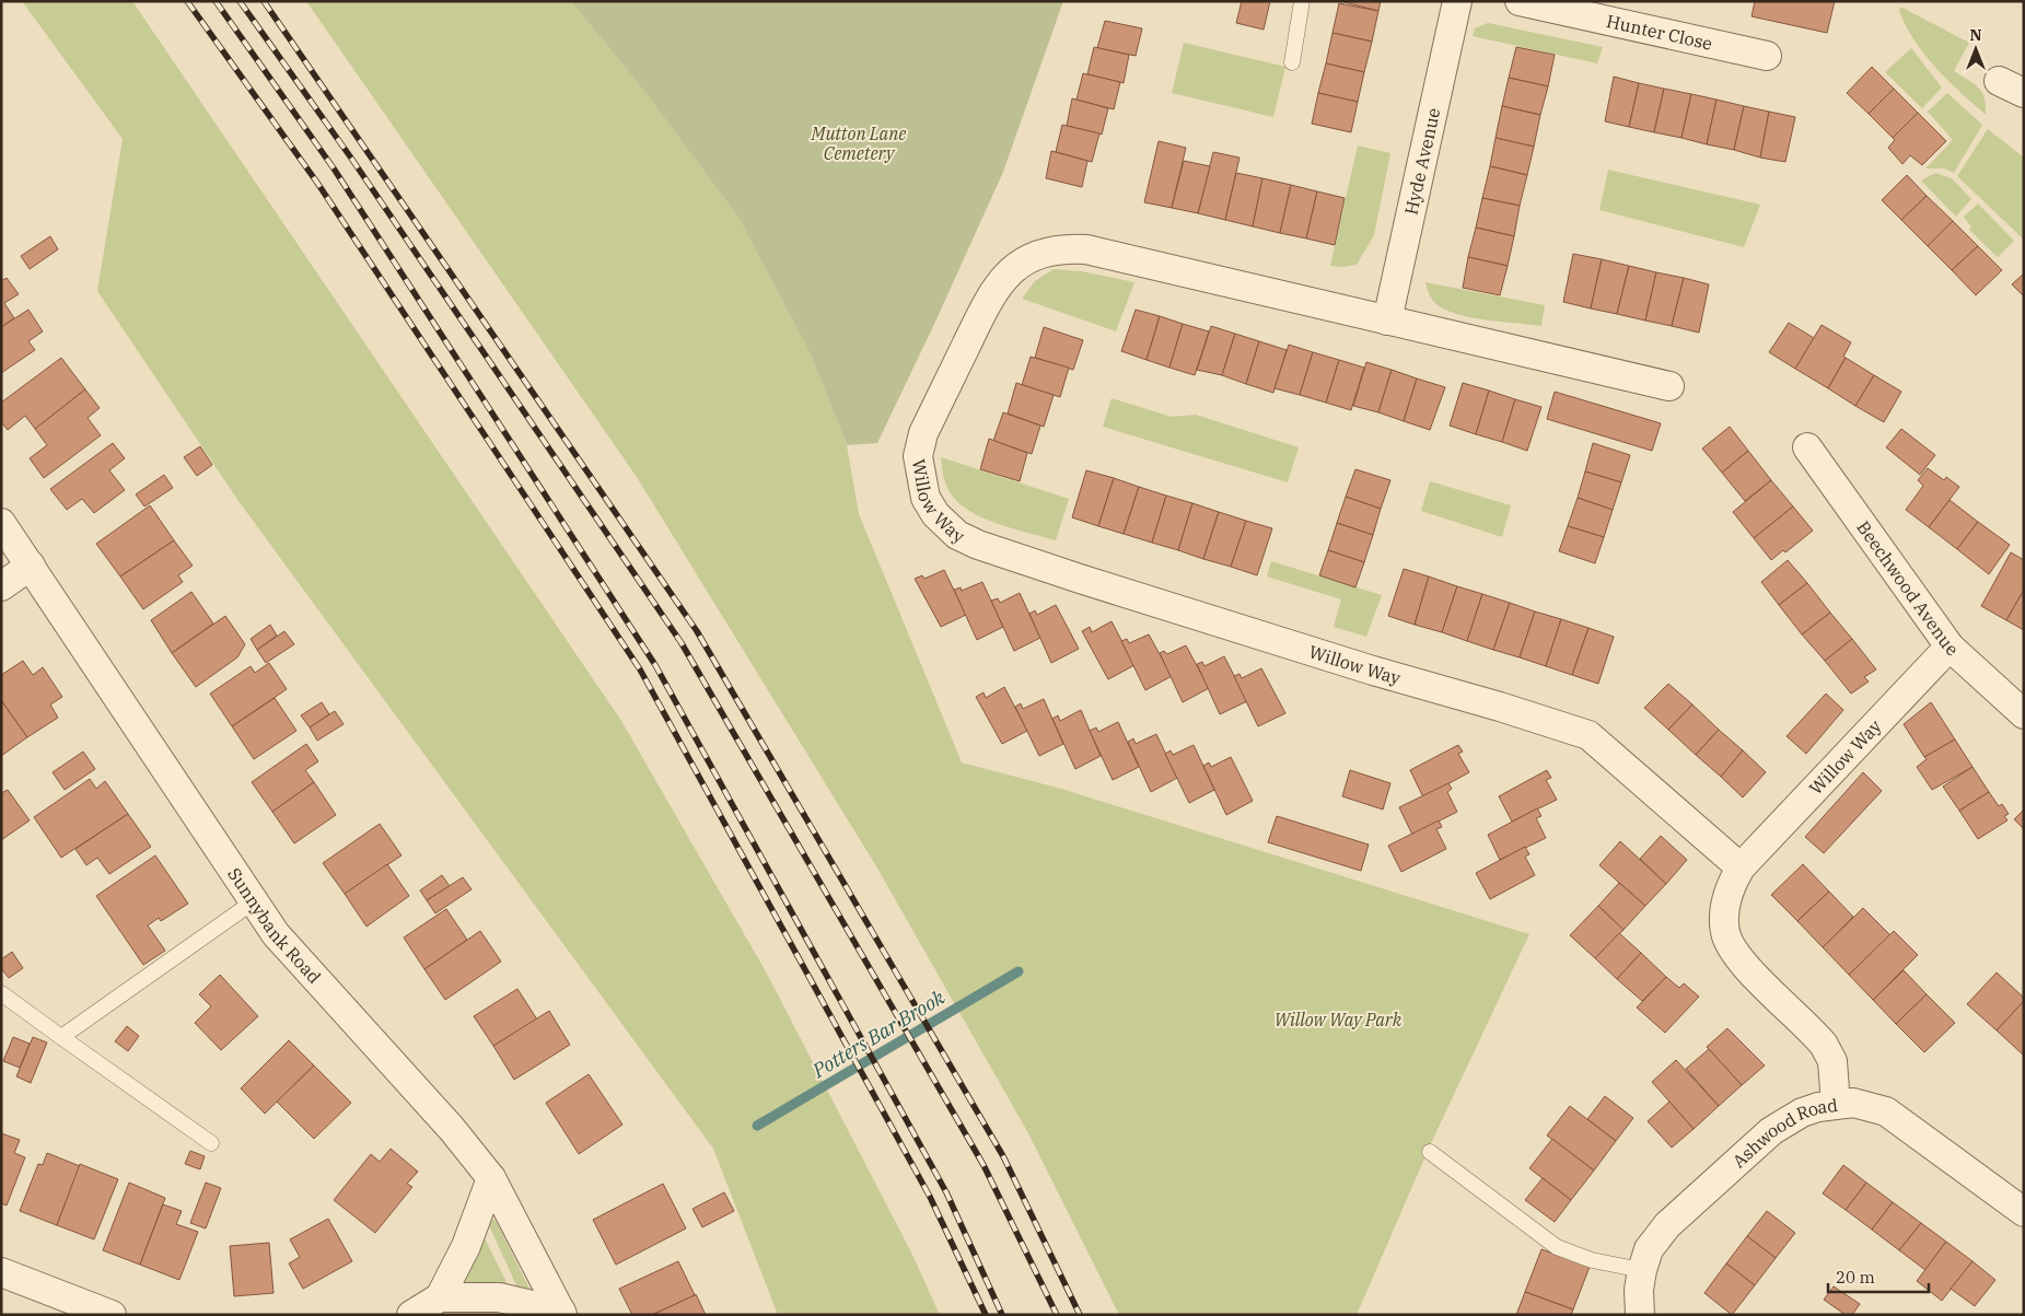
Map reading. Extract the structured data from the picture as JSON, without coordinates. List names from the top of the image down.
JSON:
{
  "streets": {
    "street": [
      "Hunter Close",
      "Hyde Avenue",
      "Willow Way",
      "Beechwood Avenue",
      "Sunnybank Road",
      "Ashwood Road"
    ]
  },
  "crossings": [
    ["Hyde Avenue", "Willow Way"],
    ["Willow Way", "Beechwood Avenue"],
    ["Willow Way", "Ashwood Road"]
  ],
  "water": ["Potters Bar Brook"],
  "parks": ["Mutton Lane Cemetery", "Willow Way Park"],
  "scale_bar": "20 m",
  "north": "top"
}
